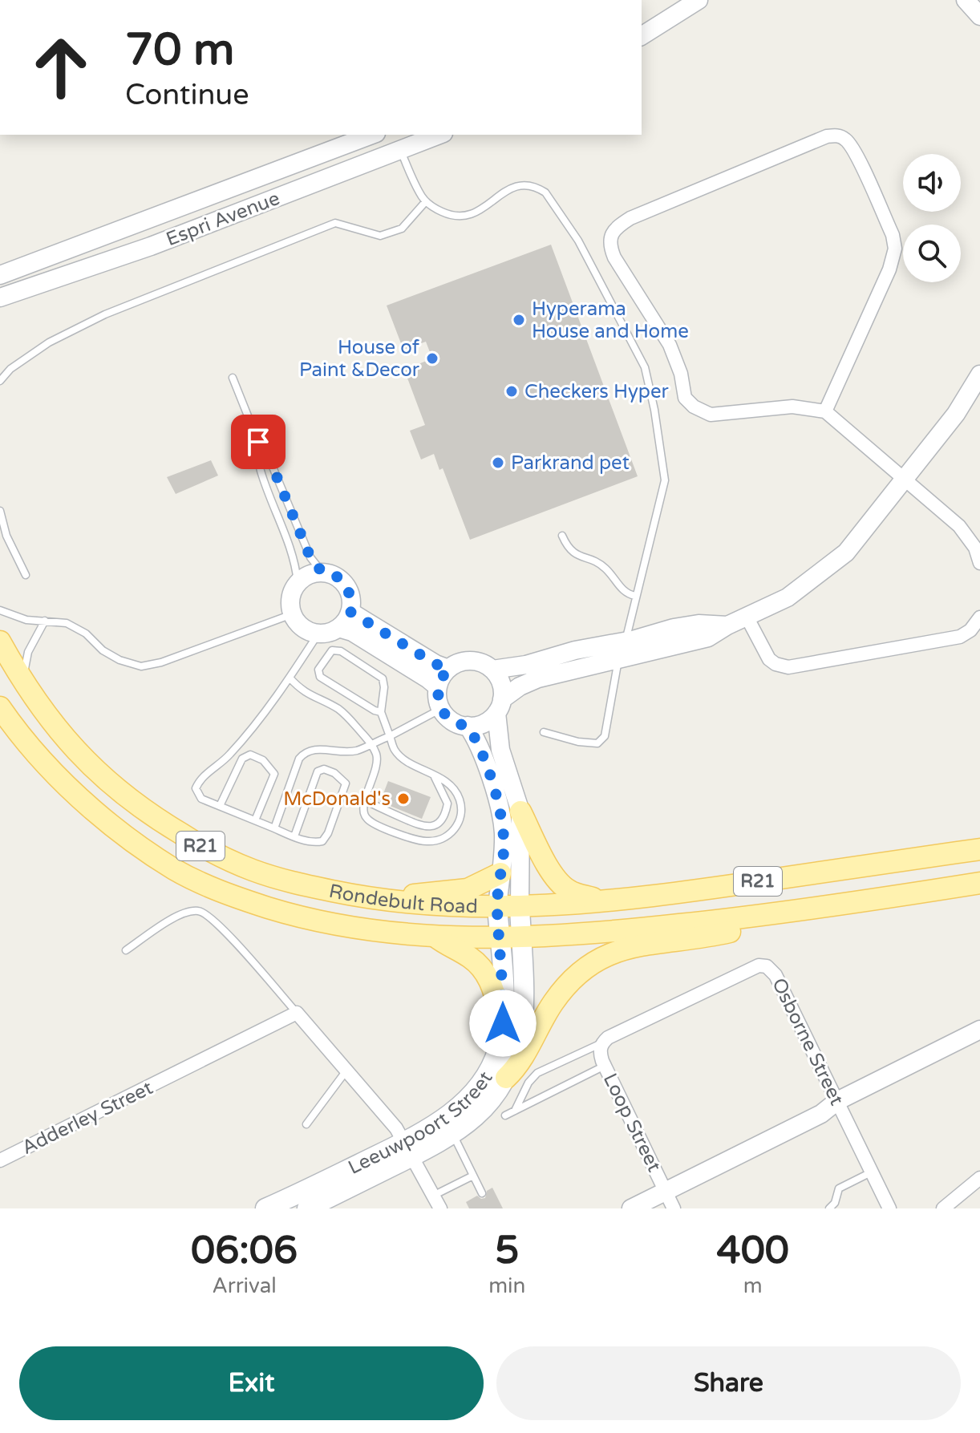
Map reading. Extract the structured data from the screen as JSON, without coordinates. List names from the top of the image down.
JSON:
{
  "streets": {
    "main road": ["R21", "Rondebult Road", "Leeuwpoort Street"],
    "street": [
      "Espri Avenue",
      "Osborne Street",
      "Adderley Street",
      "Loop Street"
    ]
  },
  "crossings": [
    ["Rondebult Road", "Leeuwpoort Street"],
    ["Osborne Street", "Loop Street"]
  ],
  "places": [
    "Hyperama House and Home",
    "House of Paint &Decor",
    "Checkers Hyper",
    "Parkrand pet",
    "McDonald's"
  ],
  "page": {
    "turn": ["70 m", "Continue"],
    "eta": [
      "06:06",
      "Arrival",
      "5",
      "min",
      "400",
      "m"
    ],
    "buttons": ["Exit", "Share"]
  }
}
